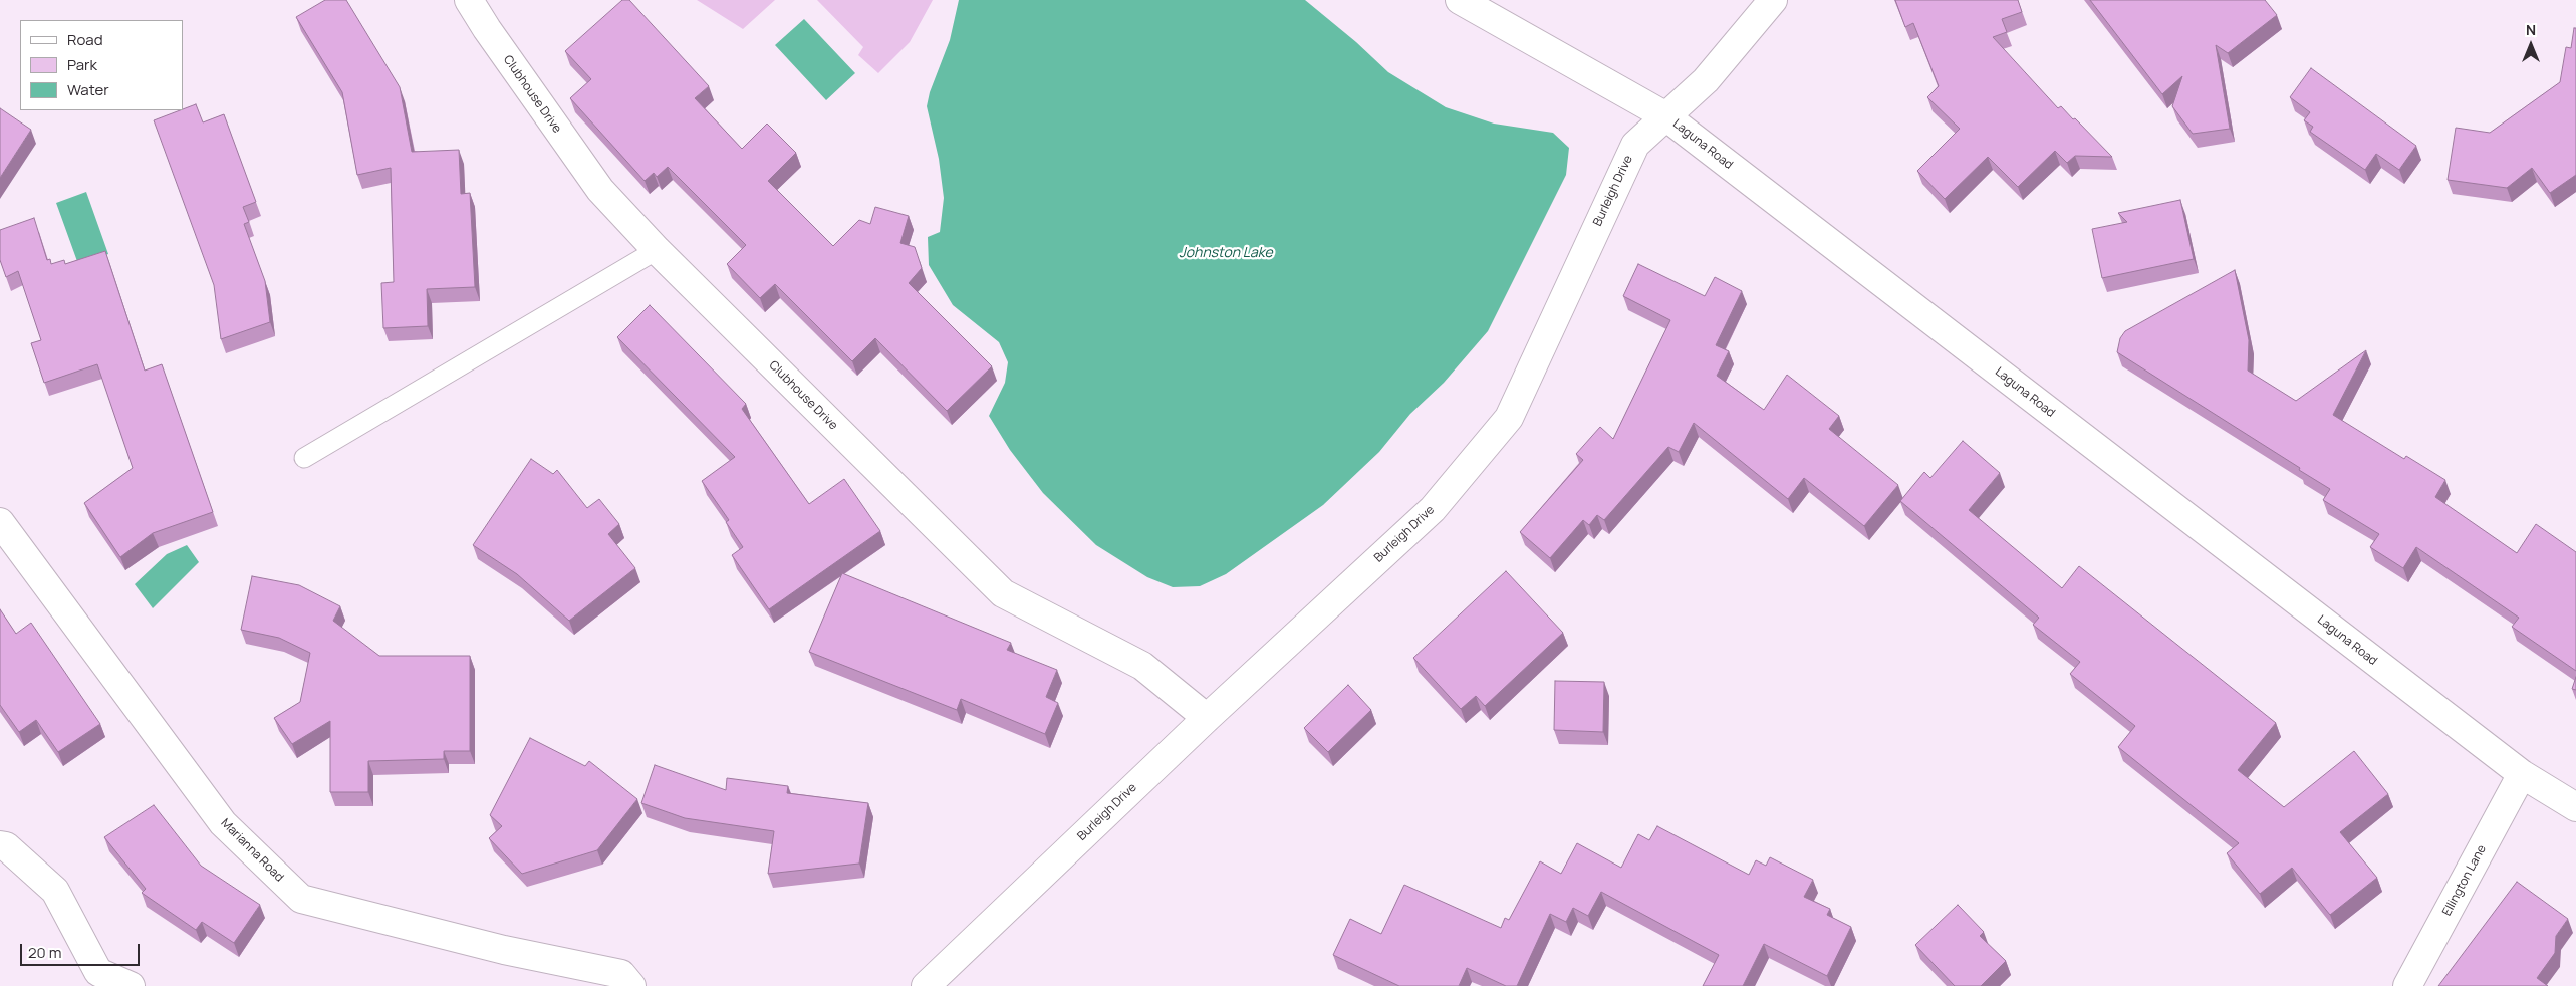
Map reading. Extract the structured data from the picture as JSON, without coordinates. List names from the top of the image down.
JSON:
{
  "streets": {
    "street": [
      "Clubhouse Drive",
      "Laguna Road",
      "Burleigh Drive",
      "Marianna Road",
      "Ellington Lane"
    ]
  },
  "crossings": [
    ["Clubhouse Drive", "Burleigh Drive"],
    ["Laguna Road", "Burleigh Drive"],
    ["Laguna Road", "Ellington Lane"]
  ],
  "water": ["Johnston Lake"],
  "legend": ["Road", "Park", "Water"],
  "scale_bar": "20 m",
  "north": "top"
}
